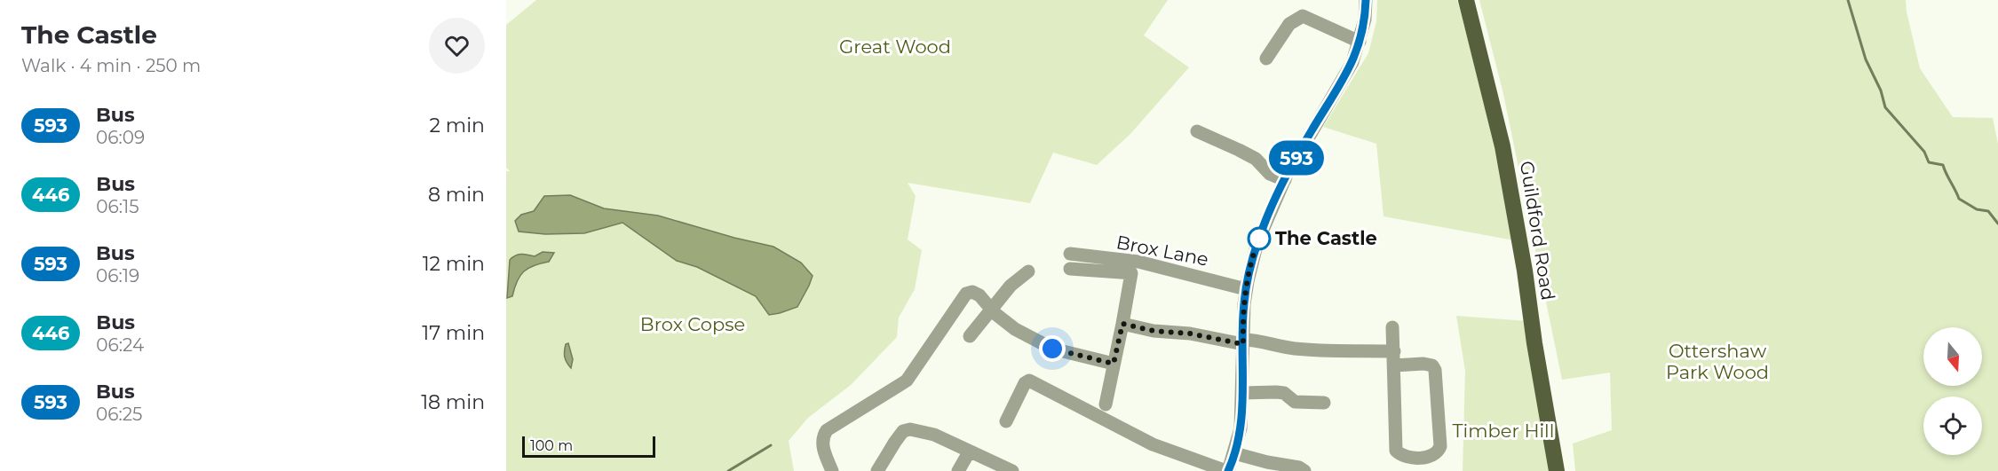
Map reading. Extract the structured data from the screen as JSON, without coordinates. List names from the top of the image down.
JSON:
{
  "streets": {
    "main road": ["Guildford Road"],
    "street": ["Brox Lane"]
  },
  "parks": [
    "Great Wood",
    "Brox Copse",
    "Ottershaw Park Wood",
    "Timber Hill"
  ],
  "places": ["The Castle"],
  "lines": ["bus line 593"],
  "scale_bar": "100 m",
  "north": "bottom",
  "page": {
    "heading": ["The Castle", "Walk · 4 min · 250 m"],
    "on_map": "593",
    "list": [
      {
        "mark": "593",
        "name": "Bus",
        "note": "06:09",
        "value": "2 min"
      },
      {
        "mark": "446",
        "name": "Bus",
        "note": "06:15",
        "value": "8 min"
      },
      {
        "mark": "593",
        "name": "Bus",
        "note": "06:19",
        "value": "12 min"
      },
      {
        "mark": "446",
        "name": "Bus",
        "note": "06:24",
        "value": "17 min"
      },
      {
        "mark": "593",
        "name": "Bus",
        "note": "06:25",
        "value": "18 min"
      }
    ],
    "scale": "100 m"
  }
}
